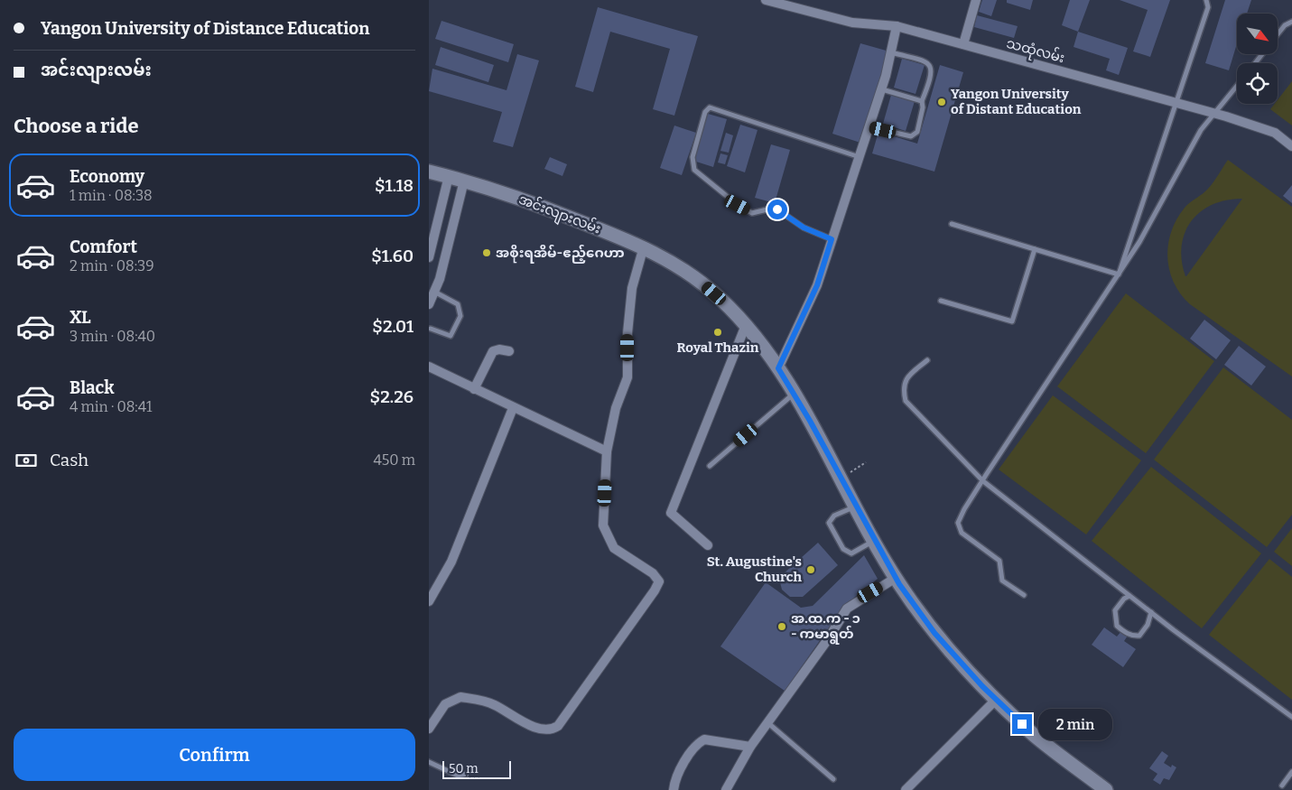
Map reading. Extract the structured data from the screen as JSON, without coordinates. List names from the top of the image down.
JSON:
{
  "streets": {
    "main road": ["အင်းလျားလမ်း"],
    "street": ["သထုံလမ်း"]
  },
  "places": [
    "Yangon University of Distant Education",
    "အစိုးရအိမ်-ဧည့်ဂေဟာ",
    "Royal Thazin",
    "St. Augustine's Church",
    "အ.ထ.က - ၁ - ကမာရွတ်"
  ],
  "scale_bar": "50 m",
  "north": "bottom right",
  "page": {
    "banner": ["Yangon University of Distance Education", "အင်းလျားလမ်း"],
    "heading": "Choose a ride",
    "list": [
      {
        "name": "Economy",
        "note": "1 min · 08:38",
        "value": "$1.18"
      },
      {
        "name": "Comfort",
        "note": "2 min · 08:39",
        "value": "$1.60"
      },
      {
        "name": "XL",
        "note": "3 min · 08:40",
        "value": "$2.01"
      },
      {
        "name": "Black",
        "note": "4 min · 08:41",
        "value": "$2.26"
      }
    ],
    "pay": ["Cash", "450 m"],
    "bubble": "2 min",
    "buttons": "Confirm",
    "scale": "50 m"
  }
}
